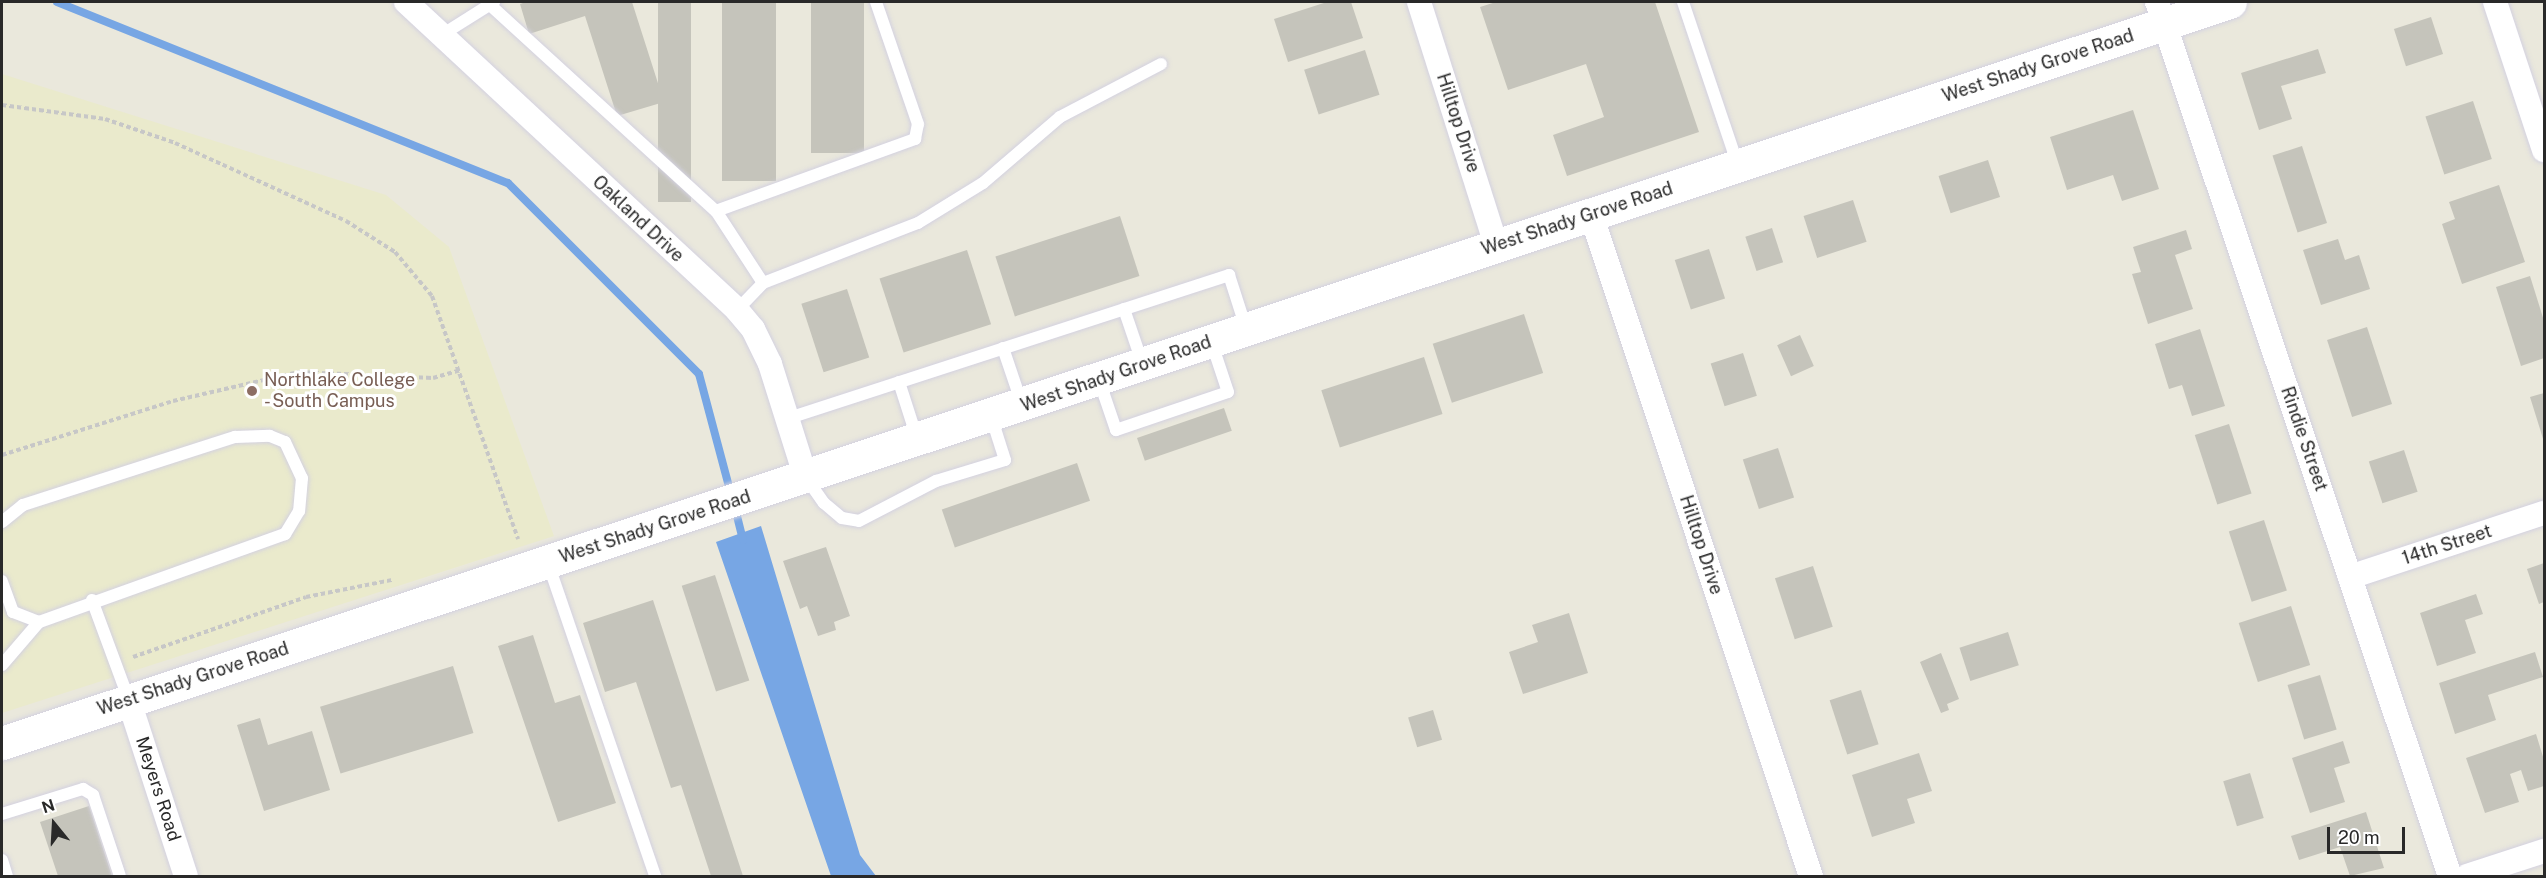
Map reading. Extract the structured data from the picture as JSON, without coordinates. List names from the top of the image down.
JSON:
{
  "streets": {
    "main road": ["West Shady Grove Road"],
    "street": [
      "Hilltop Drive",
      "Oakland Drive",
      "Rindie Street",
      "14th Street",
      "Meyers Road"
    ]
  },
  "crossings": [
    ["West Shady Grove Road", "Hilltop Drive"],
    ["West Shady Grove Road", "Oakland Drive"],
    ["West Shady Grove Road", "Rindie Street"],
    ["West Shady Grove Road", "Meyers Road"],
    ["Rindie Street", "14th Street"]
  ],
  "places": ["Northlake College - South Campus"],
  "scale_bar": "20 m",
  "north": "top"
}
